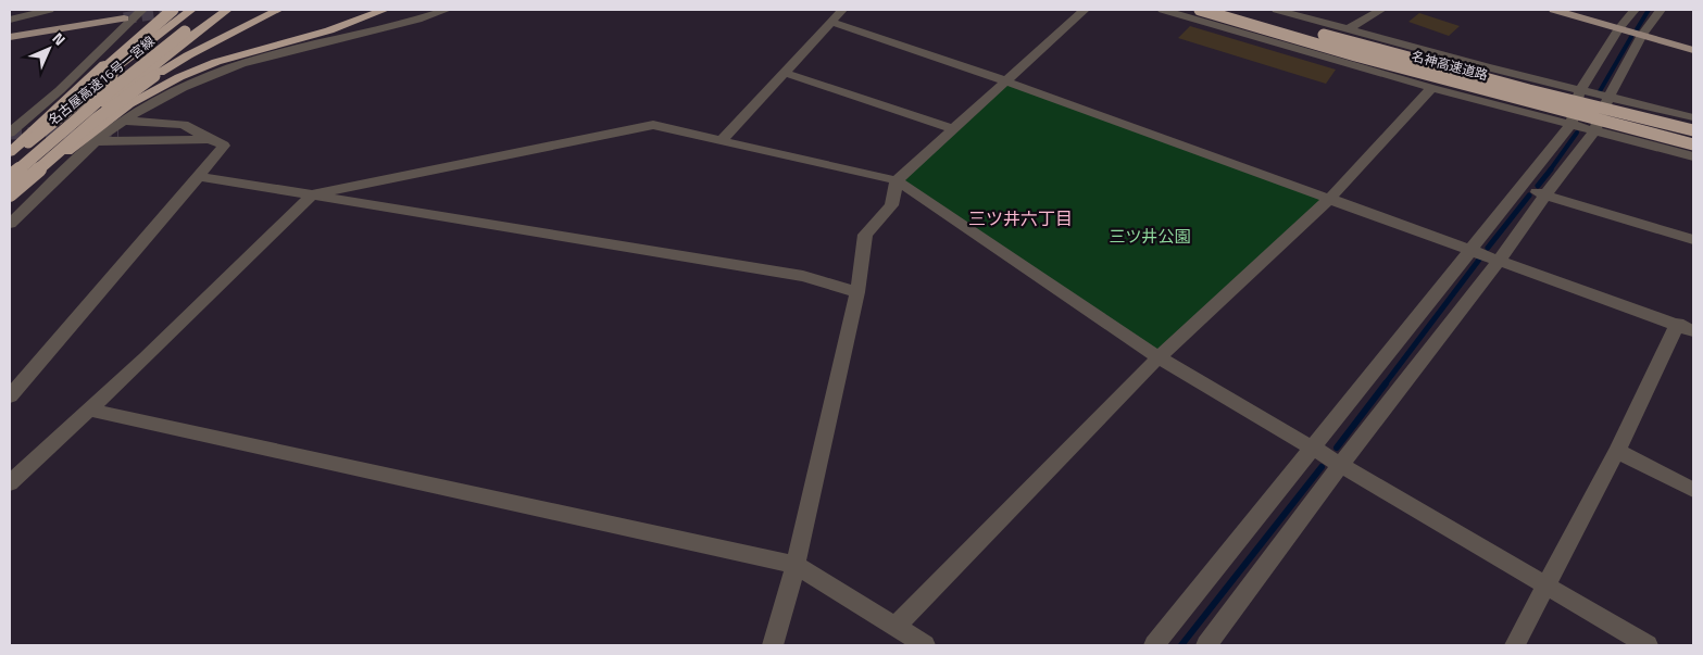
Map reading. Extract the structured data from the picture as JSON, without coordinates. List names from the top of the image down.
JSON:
{
  "streets": {
    "highway": ["名神高速道路", "名古屋高速16号一宮線"]
  },
  "districts": ["三ツ井六丁目"],
  "parks": ["三ツ井公園"],
  "north": "top right"
}
